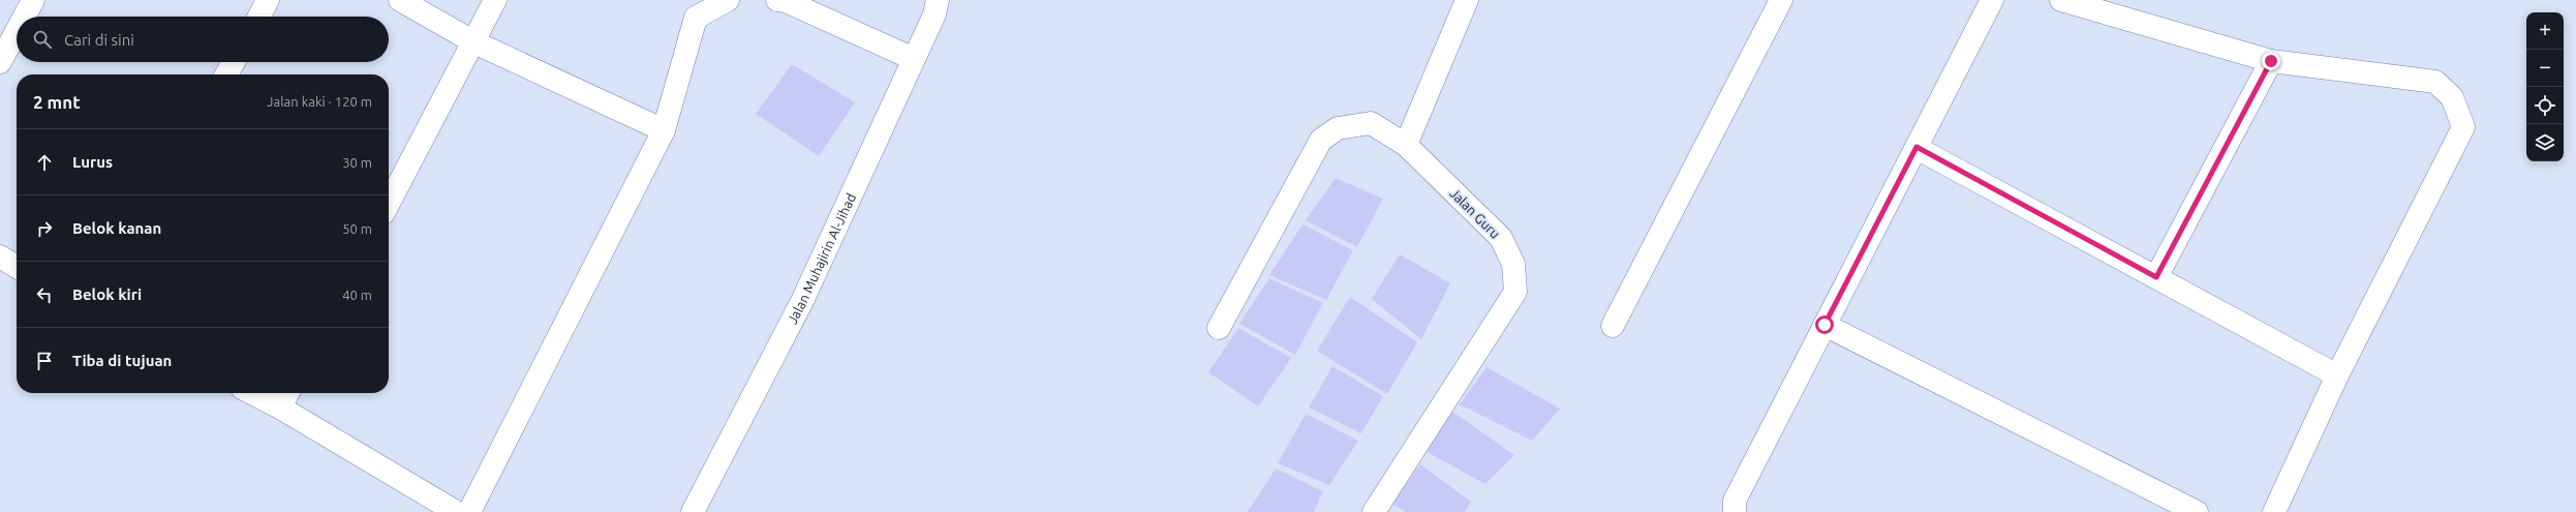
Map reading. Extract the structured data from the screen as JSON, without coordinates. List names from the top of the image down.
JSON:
{
  "streets": {
    "street": ["Jalan Guru", "Jalan Muhajirin Al-Jihad"]
  },
  "page": {
    "map_buttons": ["+", "−"],
    "search": "Cari di sini",
    "heading": ["2 mnt", "Jalan kaki · 120 m"],
    "list": [
      ["Lurus", "30 m"],
      ["Belok kanan", "50 m"],
      ["Belok kiri", "40 m"],
      "Tiba di tujuan"
    ]
  }
}
